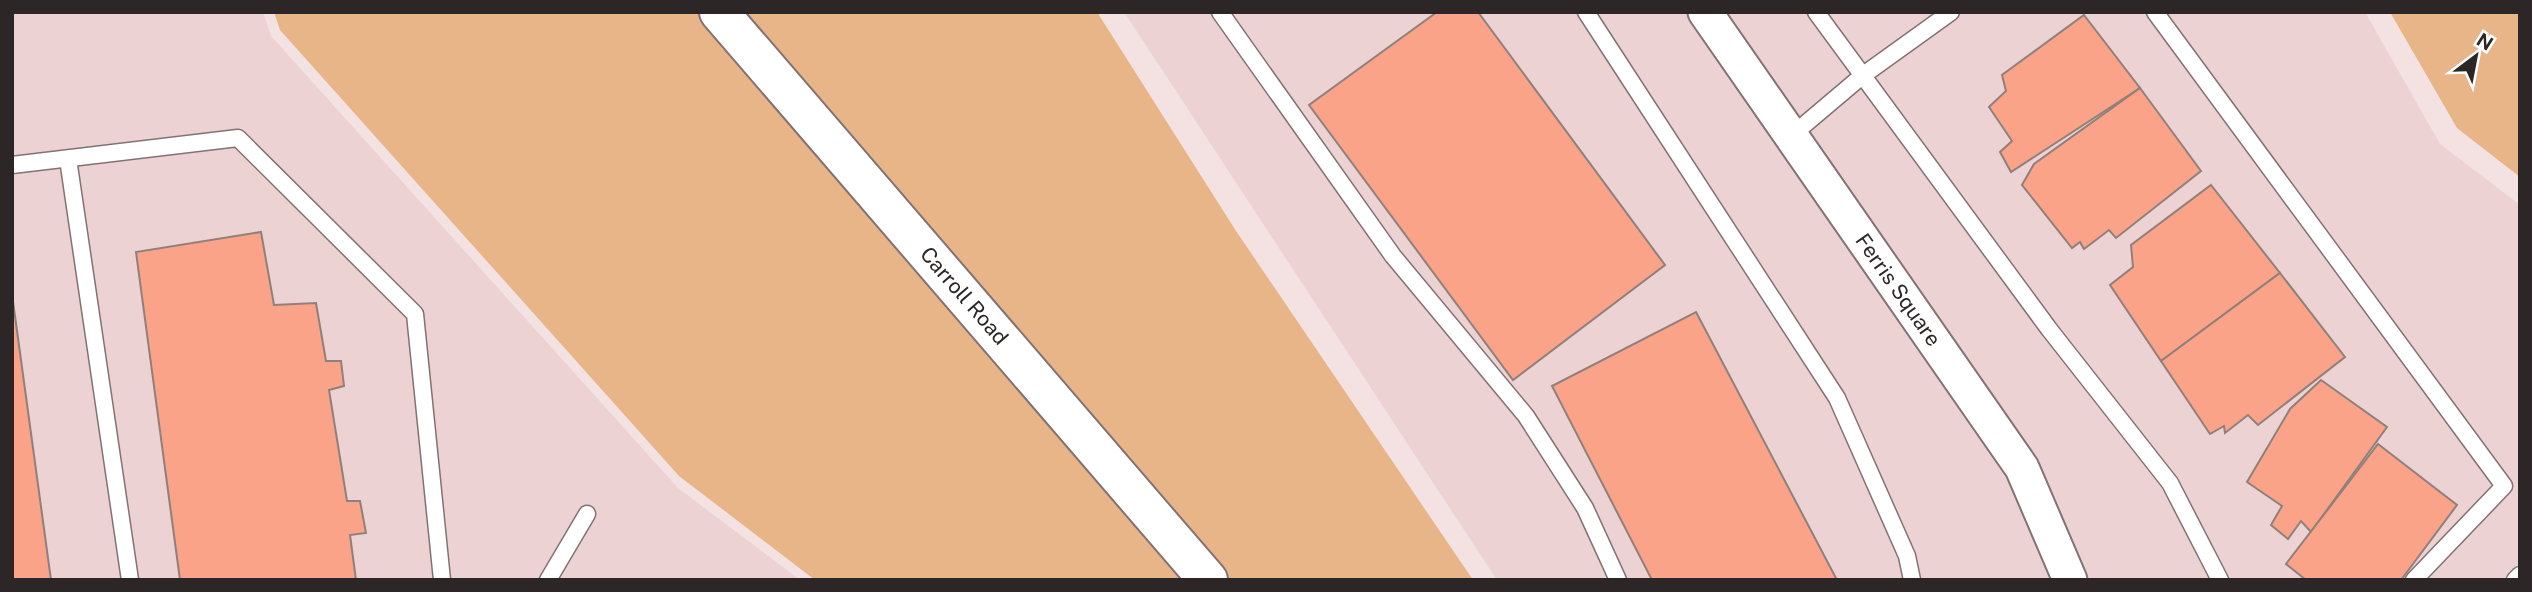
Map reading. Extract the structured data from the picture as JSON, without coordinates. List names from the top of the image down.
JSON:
{
  "streets": {
    "main road": ["Carroll Road"],
    "street": ["Ferris Square"]
  },
  "north": "top right"
}
